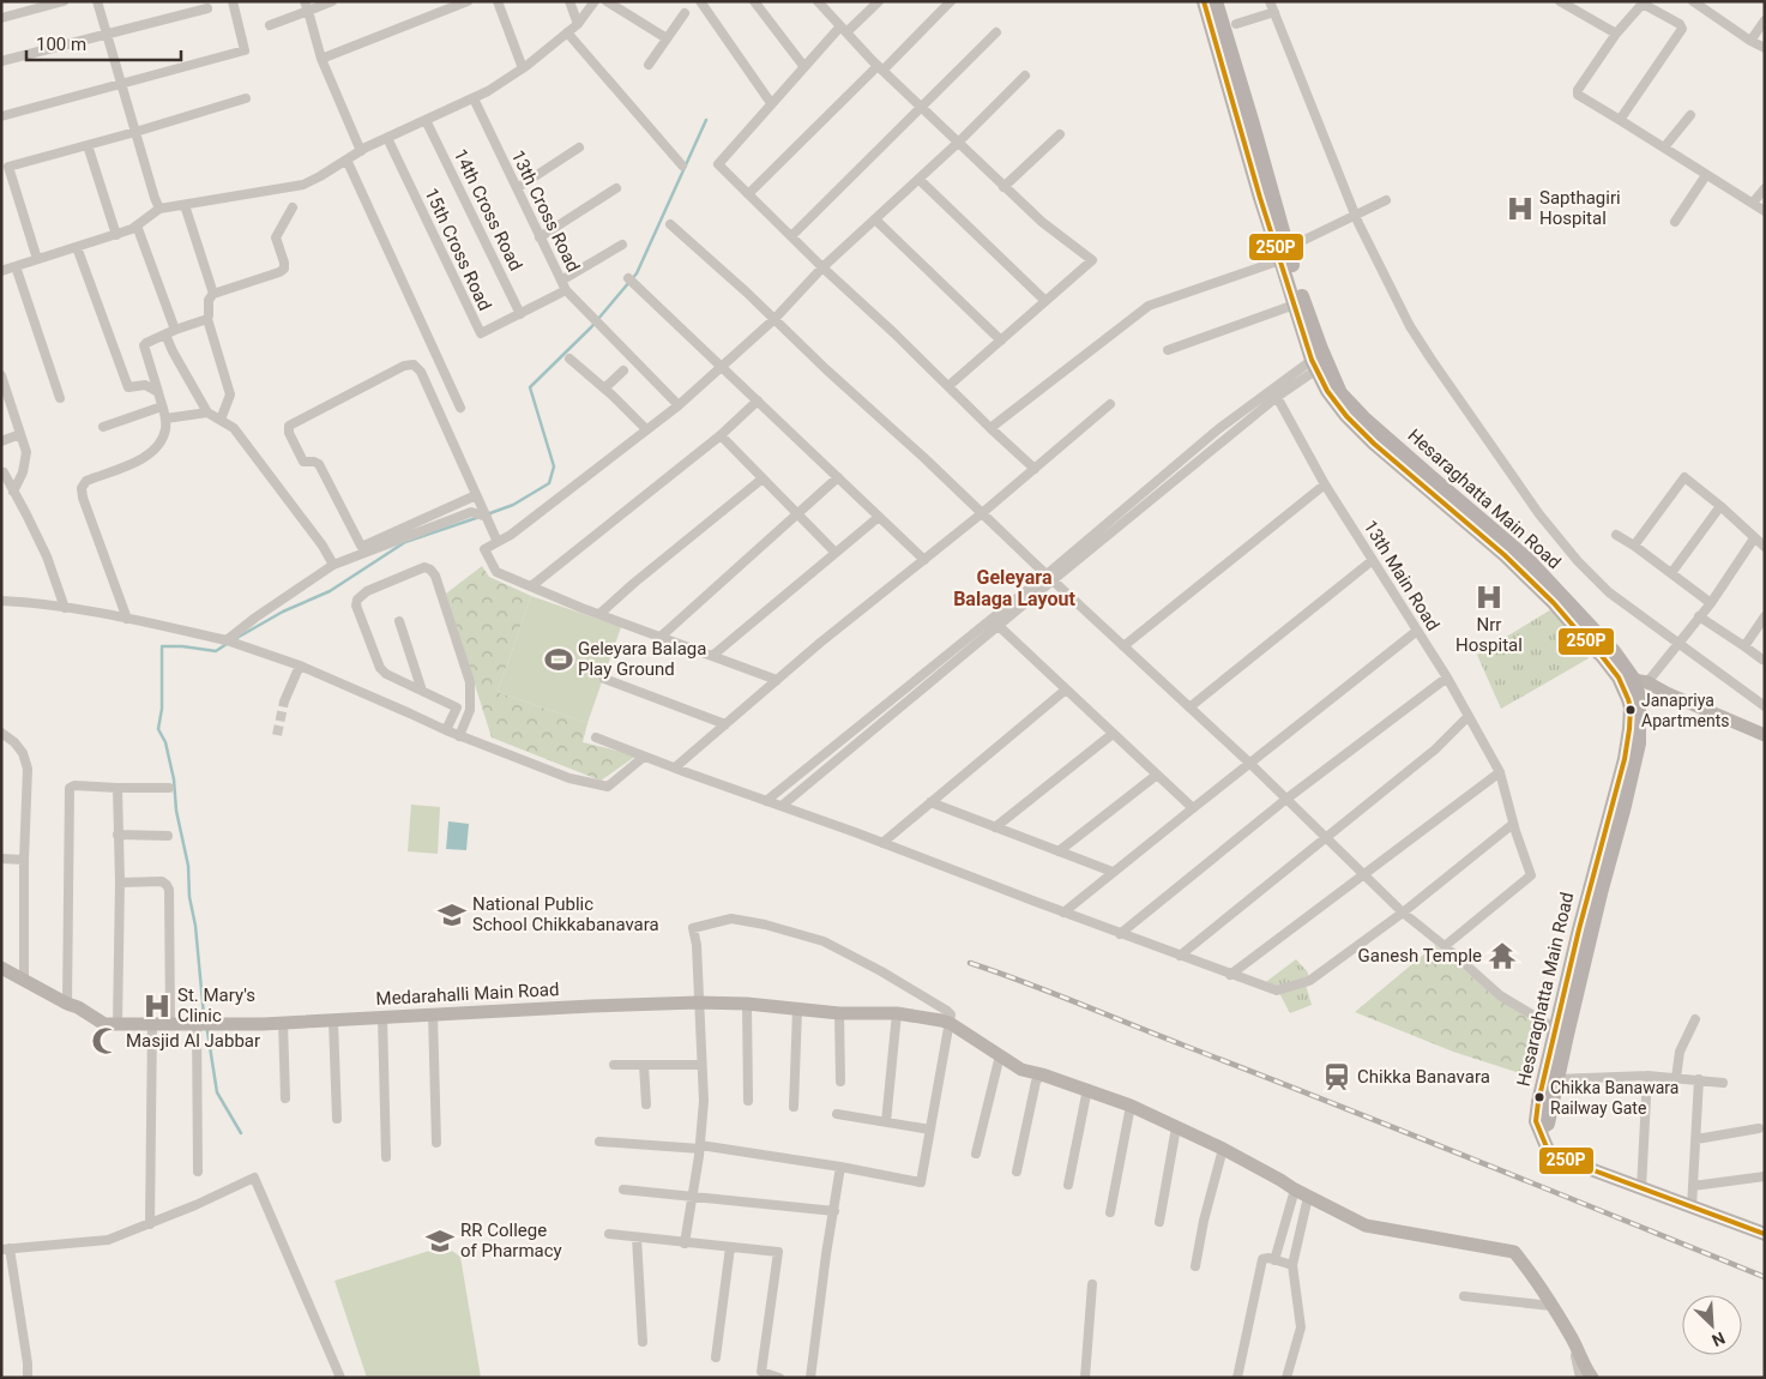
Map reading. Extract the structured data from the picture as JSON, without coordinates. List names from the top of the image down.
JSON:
{
  "streets": {
    "main road": ["Hesaraghatta Main Road"],
    "street": [
      "14th Cross Road",
      "13th Cross Road",
      "15th Cross Road",
      "13th Main Road",
      "Medarahalli Main Road"
    ]
  },
  "crossings": [
    ["14th Cross Road", "15th Cross Road"]
  ],
  "districts": ["Geleyara Balaga Layout"],
  "places": {
    "hospital": ["Sapthagiri Hospital", "Nrr Hospital", "St. Mary's Clinic"],
    "sports": ["Geleyara Balaga Play Ground"],
    "other": ["Janapriya Apartments", "Chikka Banawara Railway Gate"],
    "school or university": ["National Public School Chikkabanavara", "RR College of Pharmacy"],
    "temple": ["Ganesh Temple"],
    "mosque": ["Masjid Al Jabbar"],
    "station": ["Chikka Banavara"]
  },
  "lines": ["transit line 250P"],
  "scale_bar": "100 m",
  "north": "bottom right"
}
